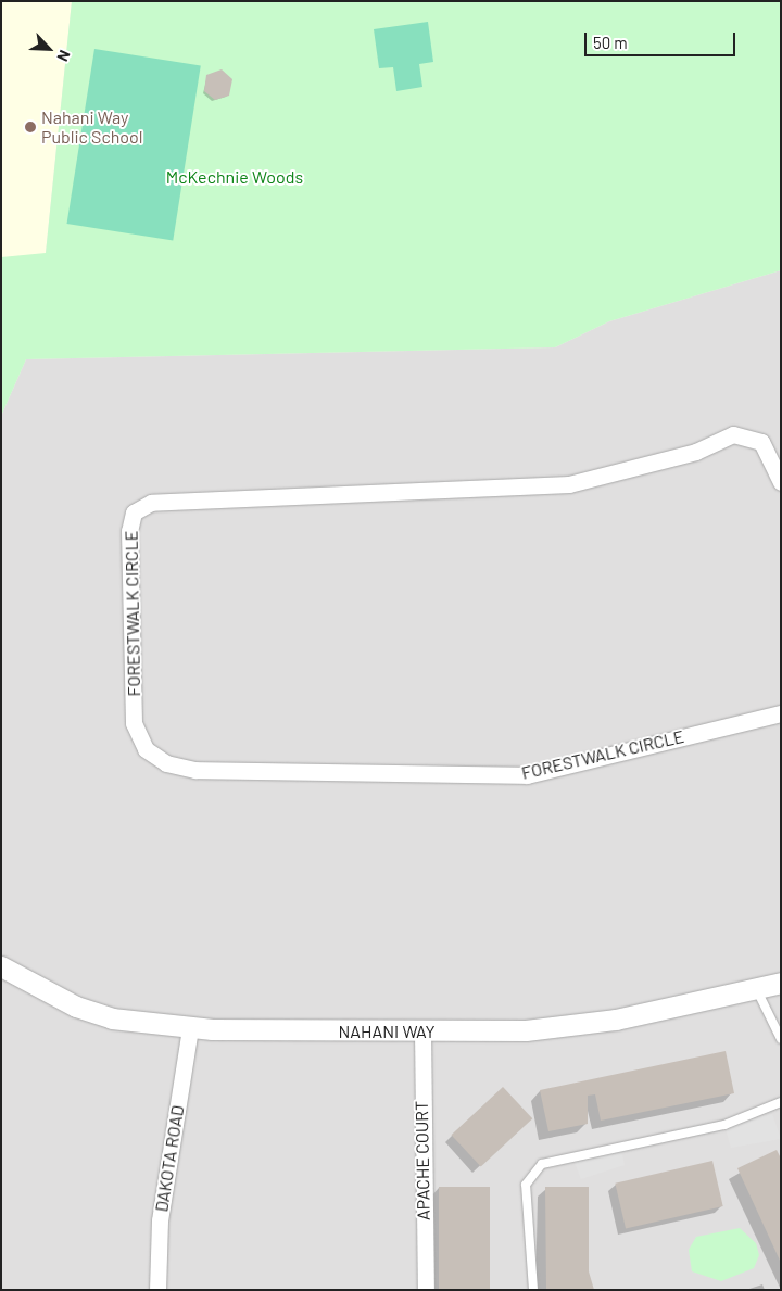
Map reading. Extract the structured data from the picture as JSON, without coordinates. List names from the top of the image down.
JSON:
{
  "streets": {
    "street": [
      "FORESTWALK CIRCLE",
      "NAHANI WAY",
      "DAKOTA ROAD",
      "APACHE COURT"
    ]
  },
  "crossings": [
    ["NAHANI WAY", "DAKOTA ROAD"],
    ["NAHANI WAY", "APACHE COURT"]
  ],
  "parks": ["McKechnie Woods"],
  "places": ["Nahani Way Public School"],
  "scale_bar": "50 m",
  "north": "bottom right"
}
